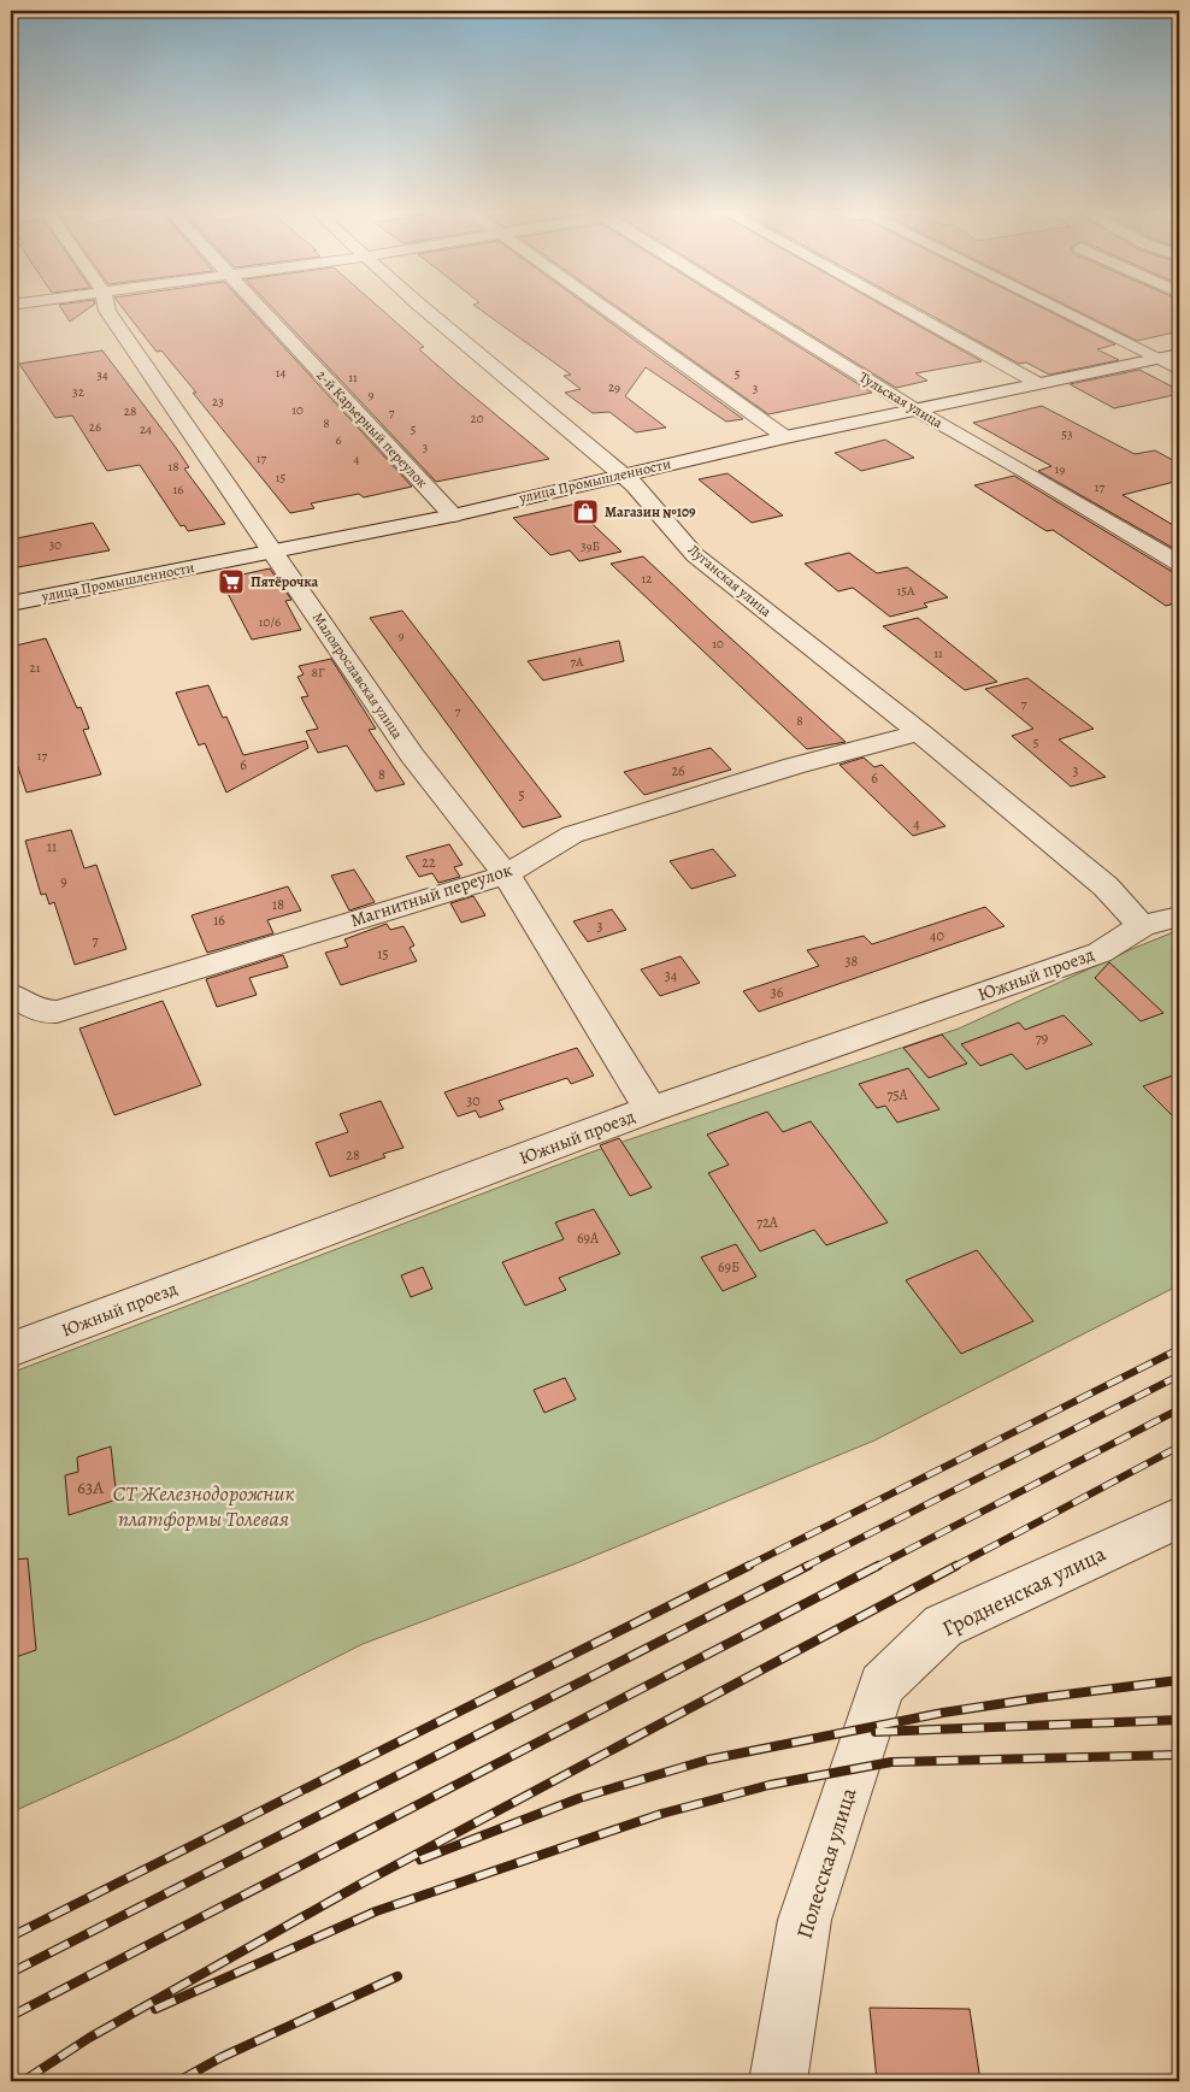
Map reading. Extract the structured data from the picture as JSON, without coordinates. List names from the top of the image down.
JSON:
{
  "streets": {
    "street": [
      "Тульская улица",
      "2-й Карьерный переулок",
      "улица Промышленности",
      "Луганская улица",
      "Малоярославская улица",
      "Магнитный переулок",
      "Южный проезд",
      "Гродненская улица",
      "Полесская улица"
    ]
  },
  "crossings": [
    ["Тульская улица", "улица Промышленности"],
    ["2-й Карьерный переулок", "улица Промышленности"],
    ["улица Промышленности", "Луганская улица"],
    ["улица Промышленности", "Малоярославская улица"],
    ["Луганская улица", "Магнитный переулок"],
    ["Луганская улица", "Южный проезд"],
    ["Малоярославская улица", "Магнитный переулок"],
    ["Малоярославская улица", "Южный проезд"],
    ["Гродненская улица", "Полесская улица"]
  ],
  "parks": ["СТ Железнодорожник платформы Толевая"],
  "places": {
    "shop": ["Магазин №109"],
    "supermarket": ["Пятёрочка"]
  },
  "house_numbers": [
    "14",
    "5",
    "34",
    "11",
    "29",
    "3",
    "32",
    "9",
    "23",
    "10",
    "28",
    "7",
    "20",
    "8",
    "26",
    "24",
    "5",
    "53",
    "6",
    "3",
    "17",
    "4",
    "18",
    "19",
    "15",
    "17",
    "16",
    "30",
    "39Б",
    "12",
    "15А",
    "10/6",
    "9",
    "10",
    "11",
    "7А",
    "21",
    "8Г",
    "7",
    "7",
    "8",
    "5",
    "17",
    "6",
    "26",
    "3",
    "8",
    "6",
    "5",
    "4",
    "11",
    "22",
    "9",
    "18",
    "16",
    "3",
    "40",
    "7",
    "15",
    "38",
    "34",
    "36",
    "79",
    "75А",
    "30",
    "28",
    "72А",
    "69А",
    "69Б",
    "63А"
  ]
}
